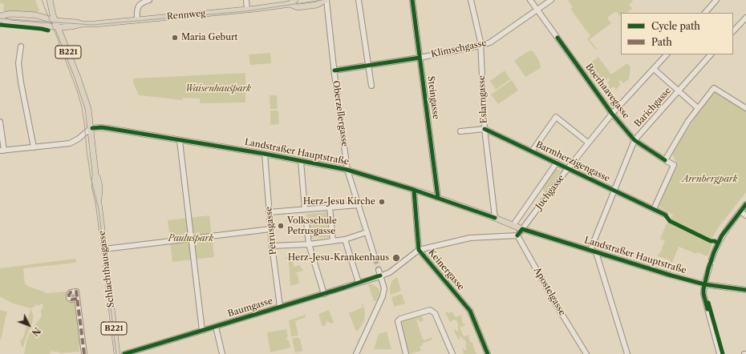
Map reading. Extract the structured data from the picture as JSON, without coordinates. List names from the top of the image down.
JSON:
{
  "streets": {
    "main road": [
      "Rennweg",
      "B221",
      "Landstraßer Hauptstraße",
      "Schlachthausgasse"
    ],
    "street": [
      "Klimschgasse",
      "Boerhaavegasse",
      "Steingasse",
      "Eslarngasse",
      "Barichgasse",
      "Oberzellergasse",
      "Barmherzigengasse",
      "Juchgasse",
      "Petrusgasse",
      "Keinergasse",
      "Apostelgasse",
      "Baumgasse"
    ]
  },
  "crossings": [
    ["Rennweg", "B221"],
    ["Rennweg", "Oberzellergasse"],
    ["Klimschgasse", "Boerhaavegasse"],
    ["Klimschgasse", "Steingasse"],
    ["Klimschgasse", "Eslarngasse"],
    ["Klimschgasse", "Oberzellergasse"],
    ["B221", "Landstraßer Hauptstraße"],
    ["B221", "Schlachthausgasse"],
    ["Boerhaavegasse", "Barichgasse"],
    ["Boerhaavegasse", "Juchgasse"],
    ["Steingasse", "Landstraßer Hauptstraße"],
    ["Eslarngasse", "Landstraßer Hauptstraße"],
    ["Eslarngasse", "Barmherzigengasse"],
    ["Barichgasse", "Landstraßer Hauptstraße"],
    ["Barichgasse", "Barmherzigengasse"],
    ["Oberzellergasse", "Landstraßer Hauptstraße"],
    ["Landstraßer Hauptstraße", "Juchgasse"],
    ["Landstraßer Hauptstraße", "Petrusgasse"],
    ["Landstraßer Hauptstraße", "Schlachthausgasse"],
    ["Landstraßer Hauptstraße", "Keinergasse"],
    ["Barmherzigengasse", "Juchgasse"],
    ["Petrusgasse", "Baumgasse"],
    ["Keinergasse", "Baumgasse"],
    ["Apostelgasse", "Baumgasse"]
  ],
  "parks": ["Waisenhauspark", "Arenbergpark", "Pauluspark"],
  "places": [
    "Maria Geburt",
    "Herz-Jesu Kirche",
    "Volksschule Petrusgasse",
    "Herz-Jesu-Krankenhaus"
  ],
  "legend": ["Cycle path", "Path"],
  "north": "bottom right"
}
